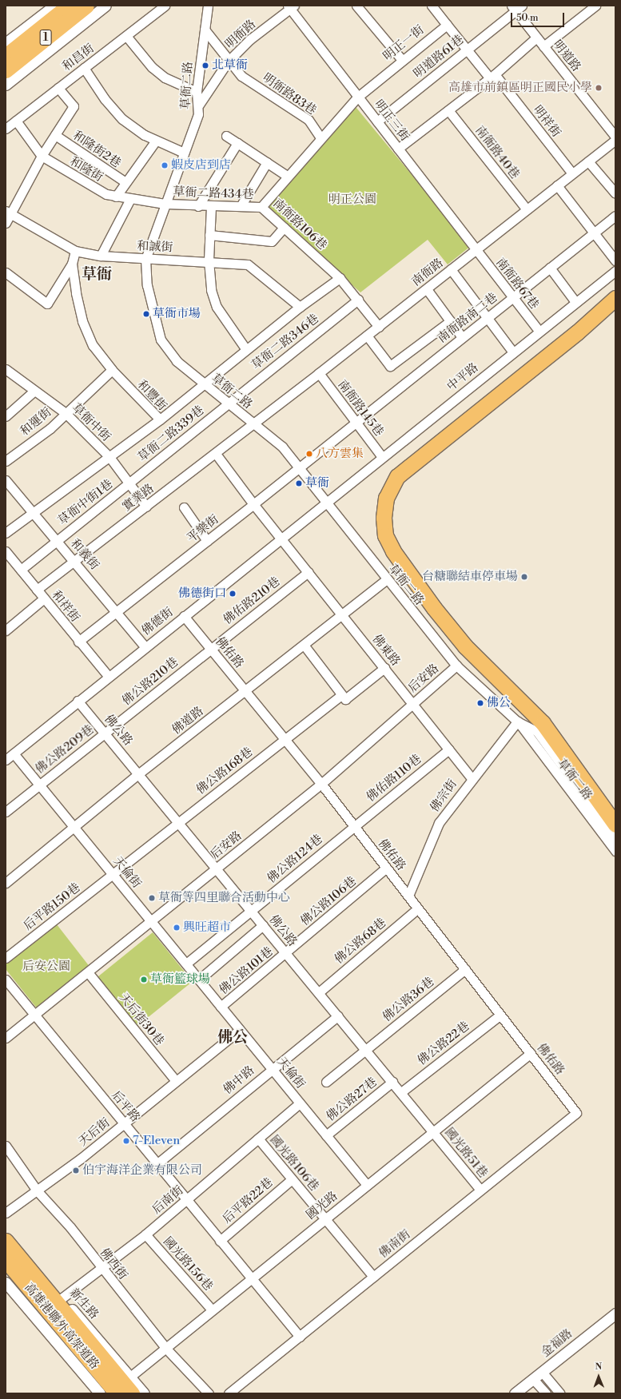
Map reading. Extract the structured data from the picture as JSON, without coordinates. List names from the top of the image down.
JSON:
{
  "streets": {
    "highway": ["1", "高雄港聯外高架道路"],
    "street": [
      "明衙路",
      "明正一街",
      "明道路",
      "明道路61巷",
      "和昌街",
      "草衙二路",
      "明衙路83巷",
      "明正三街",
      "明祥街",
      "和隆街2巷",
      "南衙路40巷",
      "和隆街",
      "草衙二路434巷",
      "南衙路106巷",
      "和誠街",
      "南衙路",
      "南衙路67巷",
      "南衙路南二巷",
      "草衙二路346巷",
      "中平路",
      "和豐街",
      "南衙路145巷",
      "和運街",
      "草衙中街",
      "草衙二路339巷",
      "實業路",
      "草衙中街1巷",
      "平樂街",
      "和義街",
      "佛佑路210巷",
      "和祥街",
      "佛德街",
      "佛東路",
      "佛佑路",
      "后安路",
      "佛公路210巷",
      "佛道路",
      "佛公路",
      "佛公路209巷",
      "佛公路168巷",
      "佛佑路110巷",
      "佛宗街",
      "佛公路124巷",
      "天倫街",
      "佛公路106巷",
      "后平路150巷",
      "佛公路68巷",
      "佛公路101巷",
      "佛公路36巷",
      "天后街30巷",
      "佛公路22巷",
      "佛中路",
      "佛公路27巷",
      "后平路",
      "天后街",
      "國光路51巷",
      "國光路106巷",
      "后南街",
      "后平路22巷",
      "國光路",
      "佛南街",
      "佛西街",
      "國光路156巷",
      "新生路",
      "金福路"
    ]
  },
  "crossings": [
    ["明衙路", "草衙二路"],
    ["明衙路", "明衙路83巷"],
    ["明衙路", "明正三街"],
    ["明正一街", "明正三街"],
    ["明正一街", "明祥街"],
    ["明正一街", "南衙路106巷"],
    ["明道路", "明道路61巷"],
    ["明道路61巷", "明正三街"],
    ["明道路61巷", "明祥街"],
    ["和昌街", "和隆街"],
    ["草衙二路", "明衙路83巷"],
    ["草衙二路", "和隆街"],
    ["草衙二路", "草衙二路434巷"],
    ["草衙二路", "和誠街"],
    ["草衙二路", "南衙路"],
    ["草衙二路", "南衙路南二巷"],
    ["草衙二路", "草衙二路346巷"],
    ["草衙二路", "中平路"],
    ["草衙二路", "草衙二路339巷"],
    ["草衙二路", "實業路"],
    ["草衙二路", "平樂街"],
    ["草衙二路", "佛德街"],
    ["草衙二路", "后安路"],
    ["草衙二路", "佛道路"],
    ["草衙二路", "佛宗街"],
    ["明衙路83巷", "南衙路106巷"],
    ["明正三街", "南衙路106巷"],
    ["明正三街", "南衙路"],
    ["明正三街", "南衙路67巷"],
    ["明祥街", "南衙路"],
    ["南衙路40巷", "南衙路"],
    ["和隆街", "草衙二路434巷"],
    ["草衙二路434巷", "南衙路106巷"],
    ["南衙路106巷", "南衙路"],
    ["南衙路106巷", "草衙二路346巷"],
    ["和誠街", "和豐街"],
    ["南衙路", "南衙路67巷"],
    ["南衙路", "南衙路145巷"],
    ["南衙路", "實業路"],
    ["南衙路67巷", "南衙路南二巷"],
    ["南衙路67巷", "中平路"],
    ["南衙路南二巷", "南衙路145巷"],
    ["南衙路南二巷", "平樂街"],
    ["草衙二路346巷", "草衙二路339巷"],
    ["中平路", "南衙路145巷"],
    ["中平路", "佛德街"],
    ["和豐街", "和運街"],
    ["和豐街", "草衙中街"],
    ["和豐街", "和義街"],
    ["和運街", "草衙中街"],
    ["草衙中街", "草衙二路339巷"],
    ["草衙中街", "實業路"],
    ["草衙中街", "草衙中街1巷"],
    ["草衙二路339巷", "草衙中街1巷"],
    ["實業路", "和義街"],
    ["實業路", "和祥街"],
    ["草衙中街1巷", "和義街"],
    ["草衙中街1巷", "和祥街"],
    ["平樂街", "和義街"],
    ["平樂街", "和祥街"],
    ["平樂街", "佛東路"],
    ["和義街", "佛德街"],
    ["佛佑路210巷", "佛東路"],
    ["佛佑路210巷", "佛佑路"],
    ["佛佑路210巷", "佛公路210巷"],
    ["和祥街", "佛德街"],
    ["佛德街", "佛東路"],
    ["佛德街", "佛佑路"],
    ["佛德街", "佛公路"],
    ["佛德街", "天倫街"],
    ["佛東路", "后安路"],
    ["佛東路", "佛道路"],
    ["佛東路", "佛佑路110巷"],
    ["佛東路", "佛宗街"],
    ["佛佑路", "后安路"],
    ["佛佑路", "佛公路210巷"],
    ["佛佑路", "佛道路"],
    ["佛佑路", "佛公路168巷"],
    ["佛佑路", "佛佑路110巷"],
    ["佛佑路", "佛宗街"],
    ["佛佑路", "佛公路124巷"],
    ["佛佑路", "佛公路106巷"],
    ["佛佑路", "佛公路68巷"],
    ["佛佑路", "佛公路36巷"],
    ["佛佑路", "佛公路22巷"],
    ["佛佑路", "國光路"],
    ["佛佑路", "佛南街"],
    ["后安路", "佛公路"],
    ["后安路", "天倫街"],
    ["后安路", "天后街30巷"],
    ["后安路", "后平路"],
    ["佛公路210巷", "佛公路"],
    ["佛公路210巷", "佛公路209巷"],
    ["佛道路", "佛公路"],
    ["佛道路", "天倫街"],
    ["佛公路", "佛公路209巷"],
    ["佛公路", "佛公路168巷"],
    ["佛公路", "佛公路124巷"],
    ["佛公路", "佛公路106巷"],
    ["佛公路", "佛公路68巷"],
    ["佛公路", "佛公路101巷"],
    ["佛公路", "佛公路36巷"],
    ["佛公路", "佛公路22巷"],
    ["佛公路", "佛中路"],
    ["佛公路", "佛公路27巷"],
    ["佛公路", "國光路51巷"],
    ["佛公路", "國光路"],
    ["佛公路209巷", "天倫街"],
    ["佛公路168巷", "天倫街"],
    ["佛公路168巷", "后平路150巷"],
    ["佛佑路110巷", "佛公路124巷"],
    ["佛公路124巷", "天倫街"],
    ["天倫街", "后平路150巷"],
    ["天倫街", "佛公路101巷"],
    ["天倫街", "佛中路"],
    ["天倫街", "佛公路27巷"],
    ["天倫街", "天后街"],
    ["天倫街", "后南街"],
    ["天倫街", "國光路"],
    ["佛公路106巷", "佛公路101巷"],
    ["天后街30巷", "天后街"],
    ["佛中路", "后平路"],
    ["后平路", "天后街"],
    ["后平路", "后南街"],
    ["后平路", "后平路22巷"],
    ["后平路", "國光路"],
    ["后平路", "佛南街"],
    ["天后街", "佛西街"],
    ["國光路51巷", "國光路"],
    ["國光路51巷", "佛南街"],
    ["國光路106巷", "后南街"],
    ["國光路106巷", "后平路22巷"],
    ["國光路106巷", "國光路"],
    ["國光路106巷", "佛南街"],
    ["后南街", "佛西街"],
    ["后南街", "國光路156巷"],
    ["后南街", "新生路"],
    ["國光路", "佛西街"],
    ["國光路", "國光路156巷"],
    ["國光路", "新生路"],
    ["新生路", "高雄港聯外高架道路"]
  ],
  "districts": ["草衙", "佛公"],
  "parks": ["明正公園", "后安公園"],
  "places": [
    "北草衙",
    "高雄市前鎮區明正國民小學",
    "蝦皮店到店",
    "草衙市場",
    "八方雲集",
    "草衙",
    "台糖聯結車停車場",
    "佛德街口",
    "佛公",
    "草衙等四里聯合活動中心",
    "興旺超市",
    "草衙籃球場",
    "7-Eleven",
    "伯宇海洋企業有限公司"
  ],
  "scale_bar": "50 m",
  "north": "top"
}
